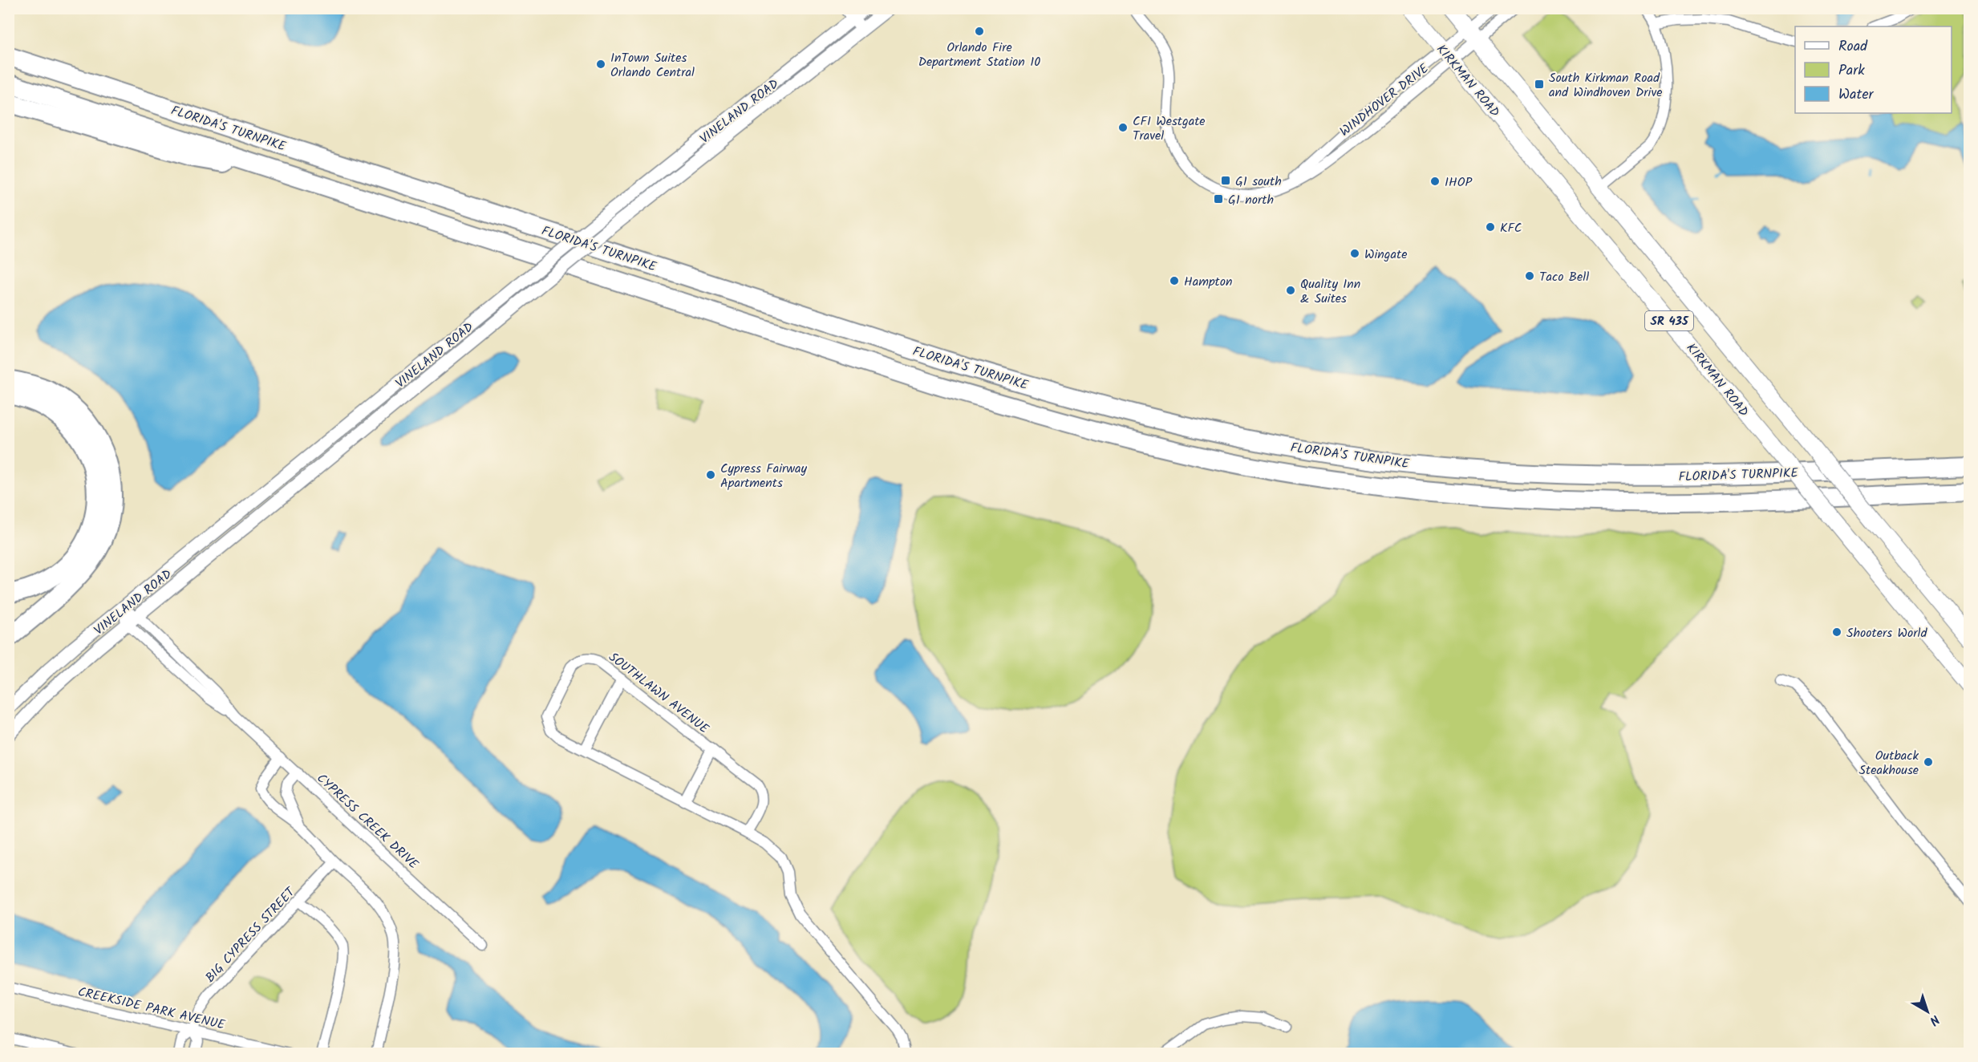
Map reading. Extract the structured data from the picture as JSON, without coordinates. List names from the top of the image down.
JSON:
{
  "streets": {
    "highway": ["FLORIDA'S TURNPIKE"],
    "main road": ["KIRKMAN ROAD", "SR 435"],
    "street": [
      "WINDHOVER DRIVE",
      "VINELAND ROAD",
      "SOUTHLAWN AVENUE",
      "CYPRESS CREEK DRIVE",
      "BIG CYPRESS STREET",
      "CREEKSIDE PARK AVENUE"
    ]
  },
  "crossings": [
    ["KIRKMAN ROAD", "WINDHOVER DRIVE"],
    ["WINDHOVER DRIVE", "SR 435"],
    ["VINELAND ROAD", "CYPRESS CREEK DRIVE"],
    ["BIG CYPRESS STREET", "CREEKSIDE PARK AVENUE"]
  ],
  "places": {
    "other": [
      "Orlando Fire Department Station 10",
      "InTown Suites Orlando Central",
      "CFI Westgate Travel",
      "IHOP",
      "KFC",
      "Wingate",
      "Taco Bell",
      "Hampton",
      "Quality Inn & Suites",
      "Cypress Fairway Apartments",
      "Shooters World",
      "Outback Steakhouse"
    ],
    "transit": ["South Kirkman Road and Windhoven Drive", "G1 south", "G1 north"]
  },
  "legend": ["Road", "Park", "Water"],
  "north": "bottom right"
}
